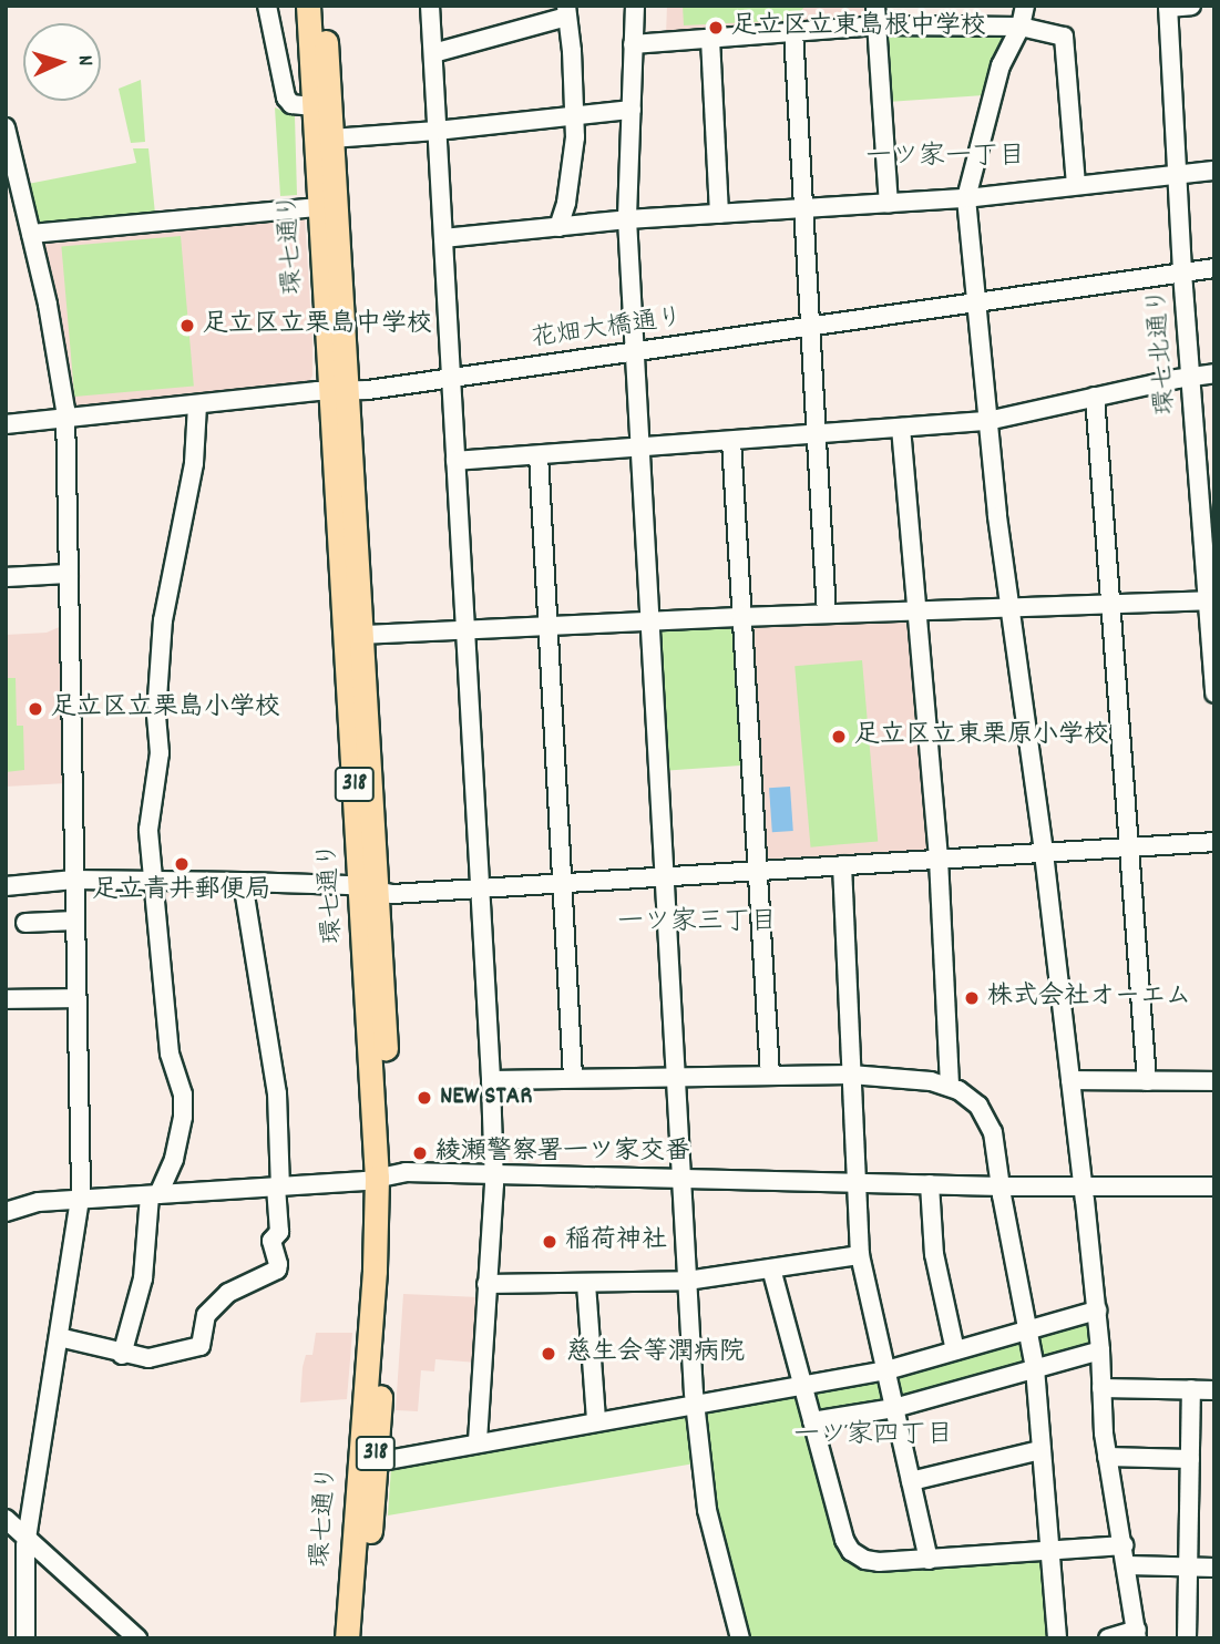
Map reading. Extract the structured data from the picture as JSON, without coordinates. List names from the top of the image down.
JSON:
{
  "streets": {
    "main road": ["環七通り", "318"],
    "street": ["花畑大橋通り", "環七北通り"]
  },
  "crossings": [
    ["環七通り", "花畑大橋通り"],
    ["花畑大橋通り", "環七北通り"]
  ],
  "districts": ["一ツ家一丁目", "一ツ家三丁目", "一ツ家四丁目"],
  "places": [
    "足立区立東島根中学校",
    "足立区立栗島中学校",
    "足立区立栗島小学校",
    "足立区立東栗原小学校",
    "足立青井郵便局",
    "株式会社オーエム",
    "NEW STAR",
    "綾瀬警察署一ツ家交番",
    "稲荷神社",
    "慈生会等潤病院"
  ],
  "north": "right"
}
